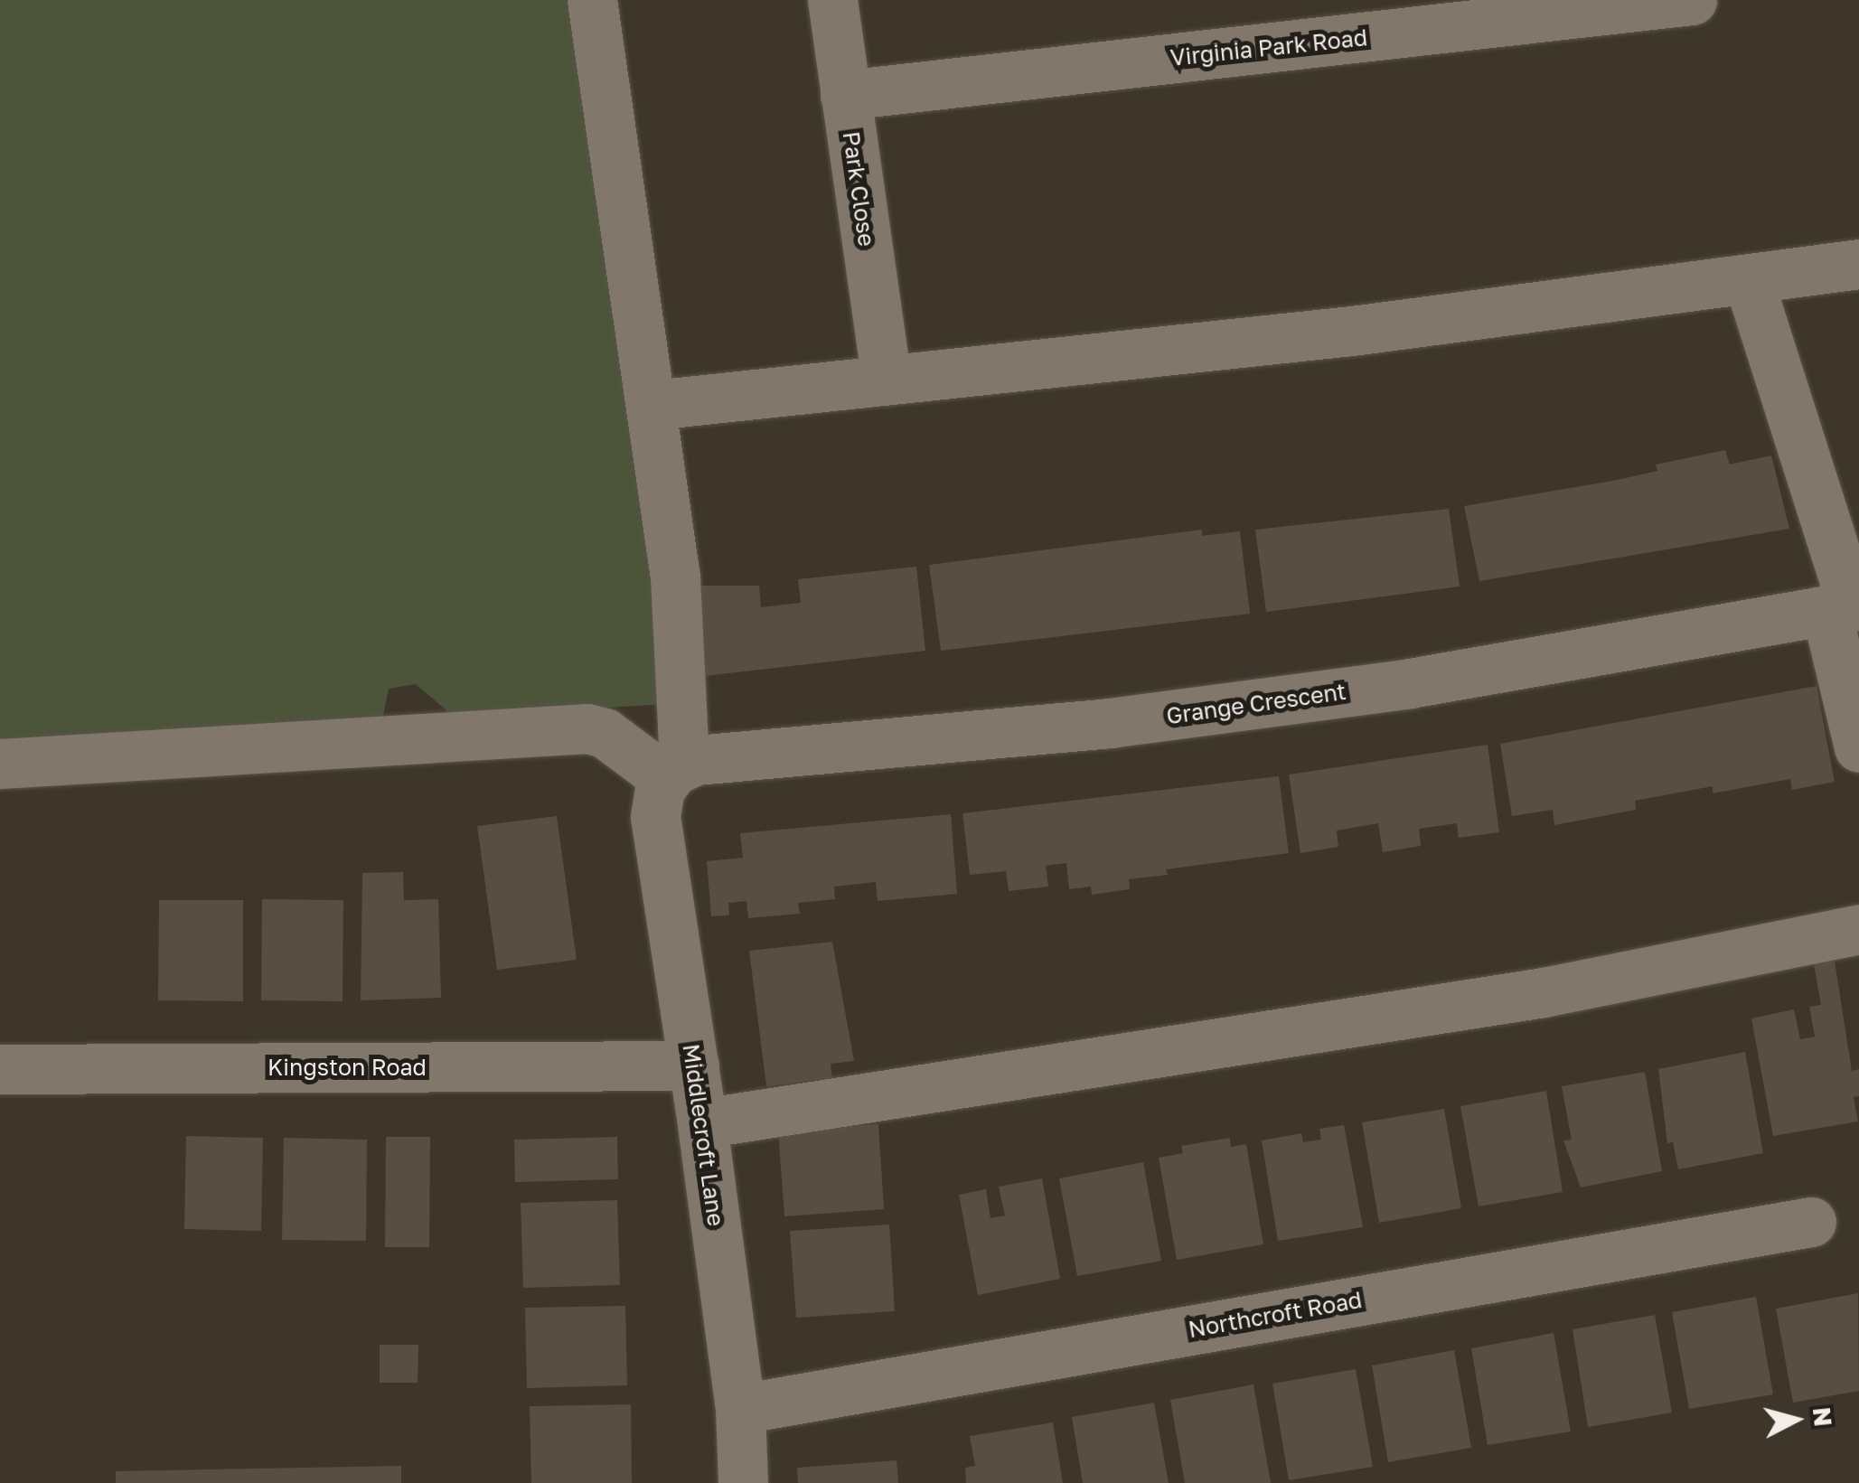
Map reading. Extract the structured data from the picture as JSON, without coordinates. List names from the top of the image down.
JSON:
{
  "streets": {
    "street": [
      "Virginia Park Road",
      "Park Close",
      "Grange Crescent",
      "Kingston Road",
      "Middlecroft Lane",
      "Northcroft Road"
    ]
  },
  "crossings": [
    ["Virginia Park Road", "Park Close"],
    ["Grange Crescent", "Middlecroft Lane"],
    ["Kingston Road", "Middlecroft Lane"],
    ["Middlecroft Lane", "Northcroft Road"]
  ],
  "north": "right"
}
